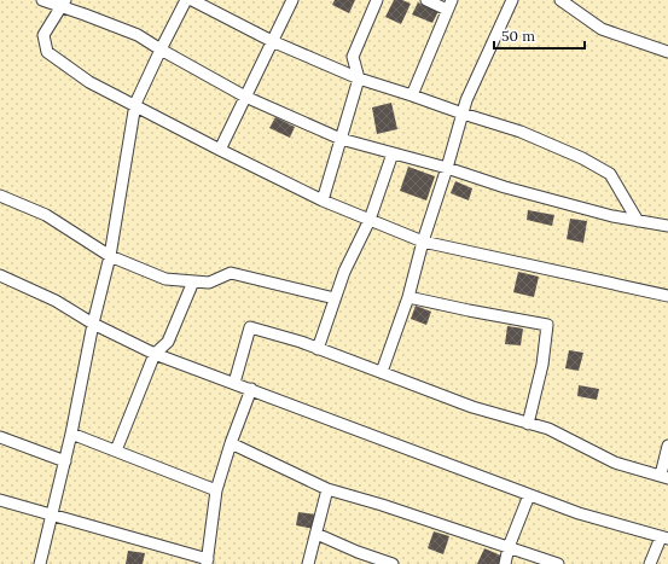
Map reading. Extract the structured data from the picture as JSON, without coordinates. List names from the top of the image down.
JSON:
{
  "scale_bar": "50 m"
}
